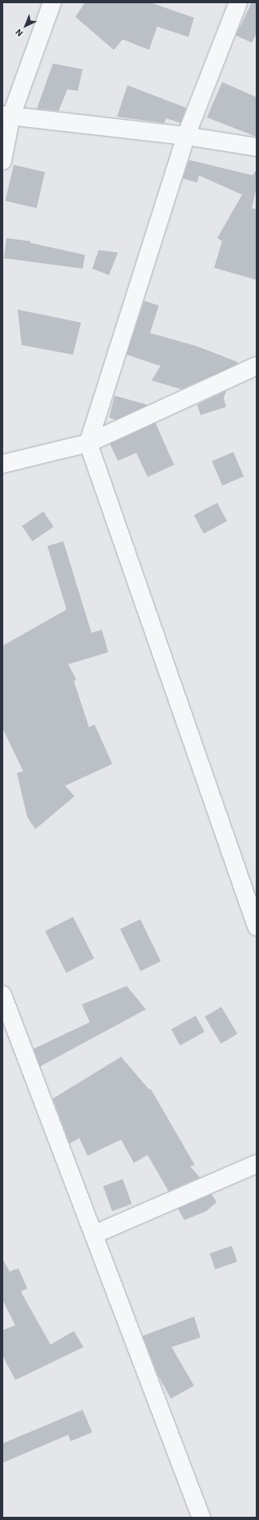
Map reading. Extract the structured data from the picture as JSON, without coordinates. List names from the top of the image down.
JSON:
{
  "north": "bottom left"
}
